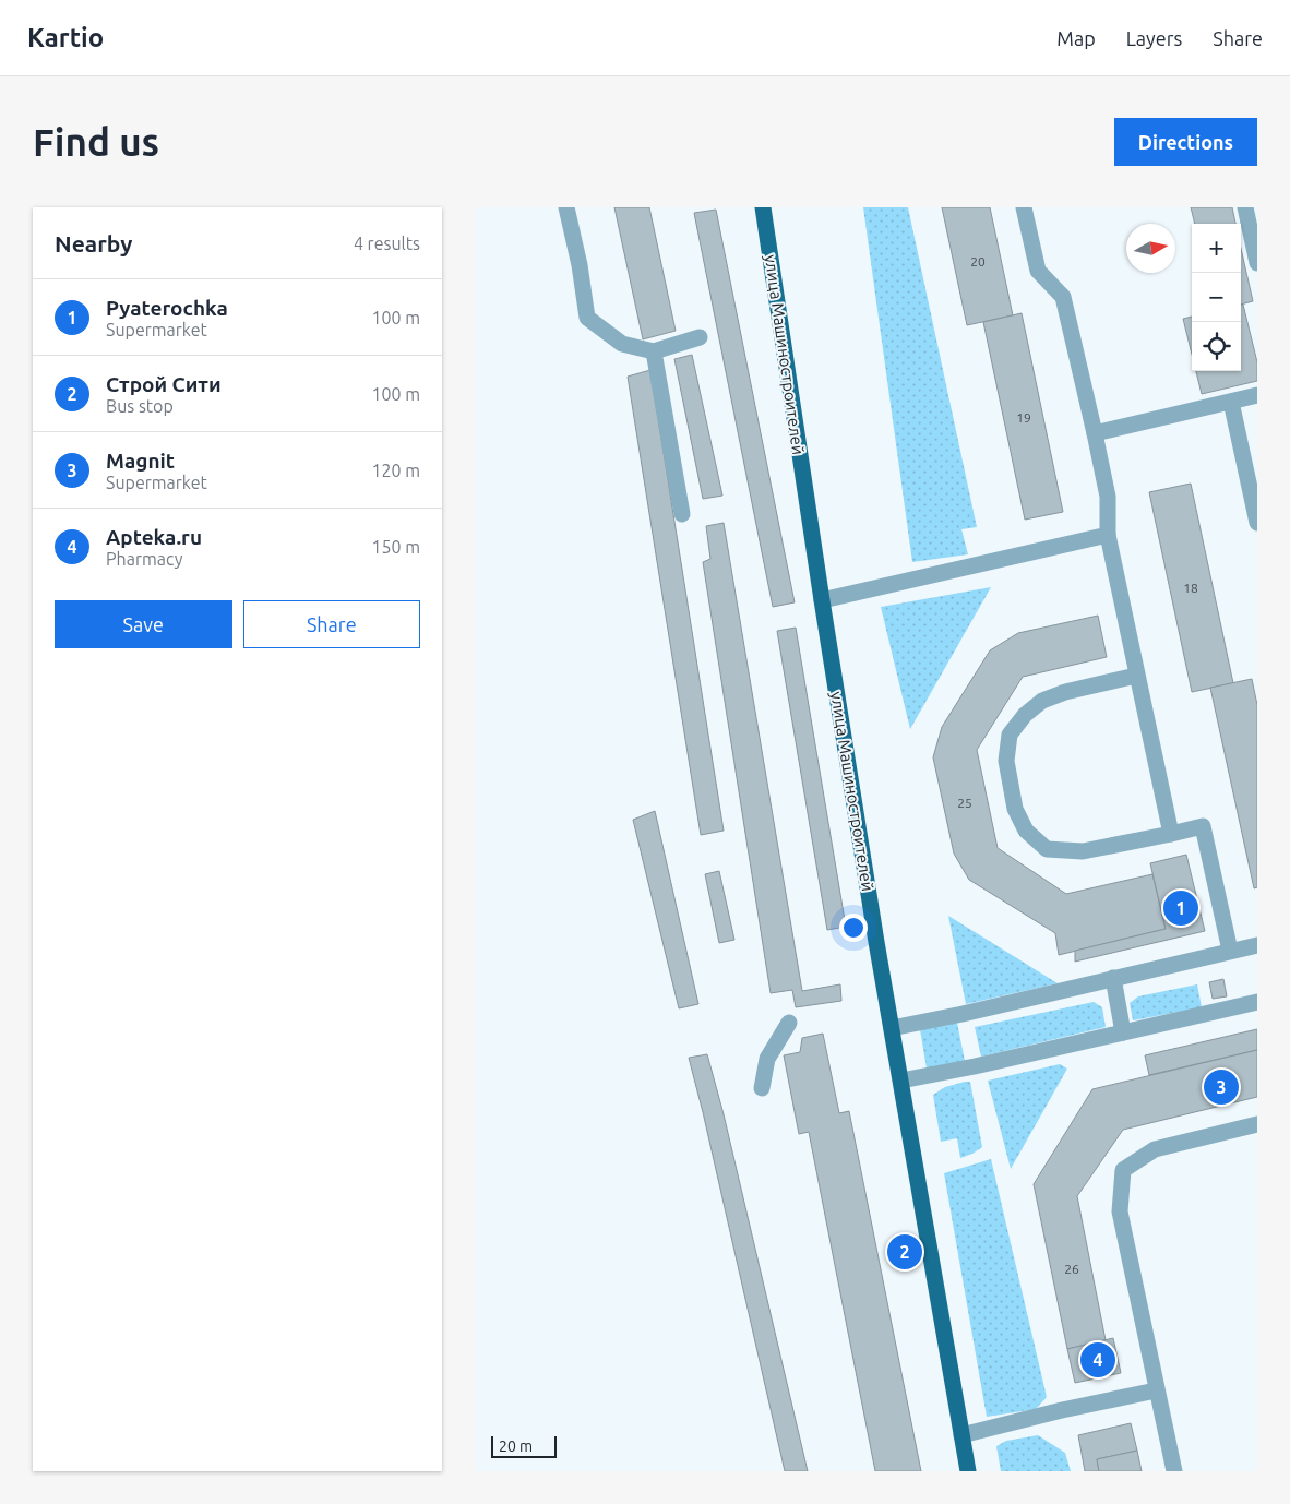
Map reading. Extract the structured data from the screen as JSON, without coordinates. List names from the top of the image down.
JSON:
{
  "streets": {
    "main road": ["улица Машиностроителей"]
  },
  "house_numbers": [
    "20",
    "19",
    "18",
    "25",
    "26"
  ],
  "scale_bar": "20 m",
  "north": "right",
  "page": {
    "header": "Kartio",
    "nav": ["Map", "Layers", "Share"],
    "buttons": [
      "Directions",
      ["Save", "Share"]
    ],
    "title": "Find us",
    "heading": ["Nearby", "4 results"],
    "map_buttons": ["+", "−"],
    "list": [
      {
        "mark": "1",
        "name": "Pyaterochka",
        "note": "Supermarket",
        "value": "100 m"
      },
      {
        "mark": "2",
        "name": "Строй Сити",
        "note": "Bus stop",
        "value": "100 m"
      },
      {
        "mark": "3",
        "name": "Magnit",
        "note": "Supermarket",
        "value": "120 m"
      },
      {
        "mark": "4",
        "name": "Apteka.ru",
        "note": "Pharmacy",
        "value": "150 m"
      }
    ],
    "pins": [
      "1",
      "3",
      "2",
      "4"
    ],
    "scale": "20 m"
  }
}
